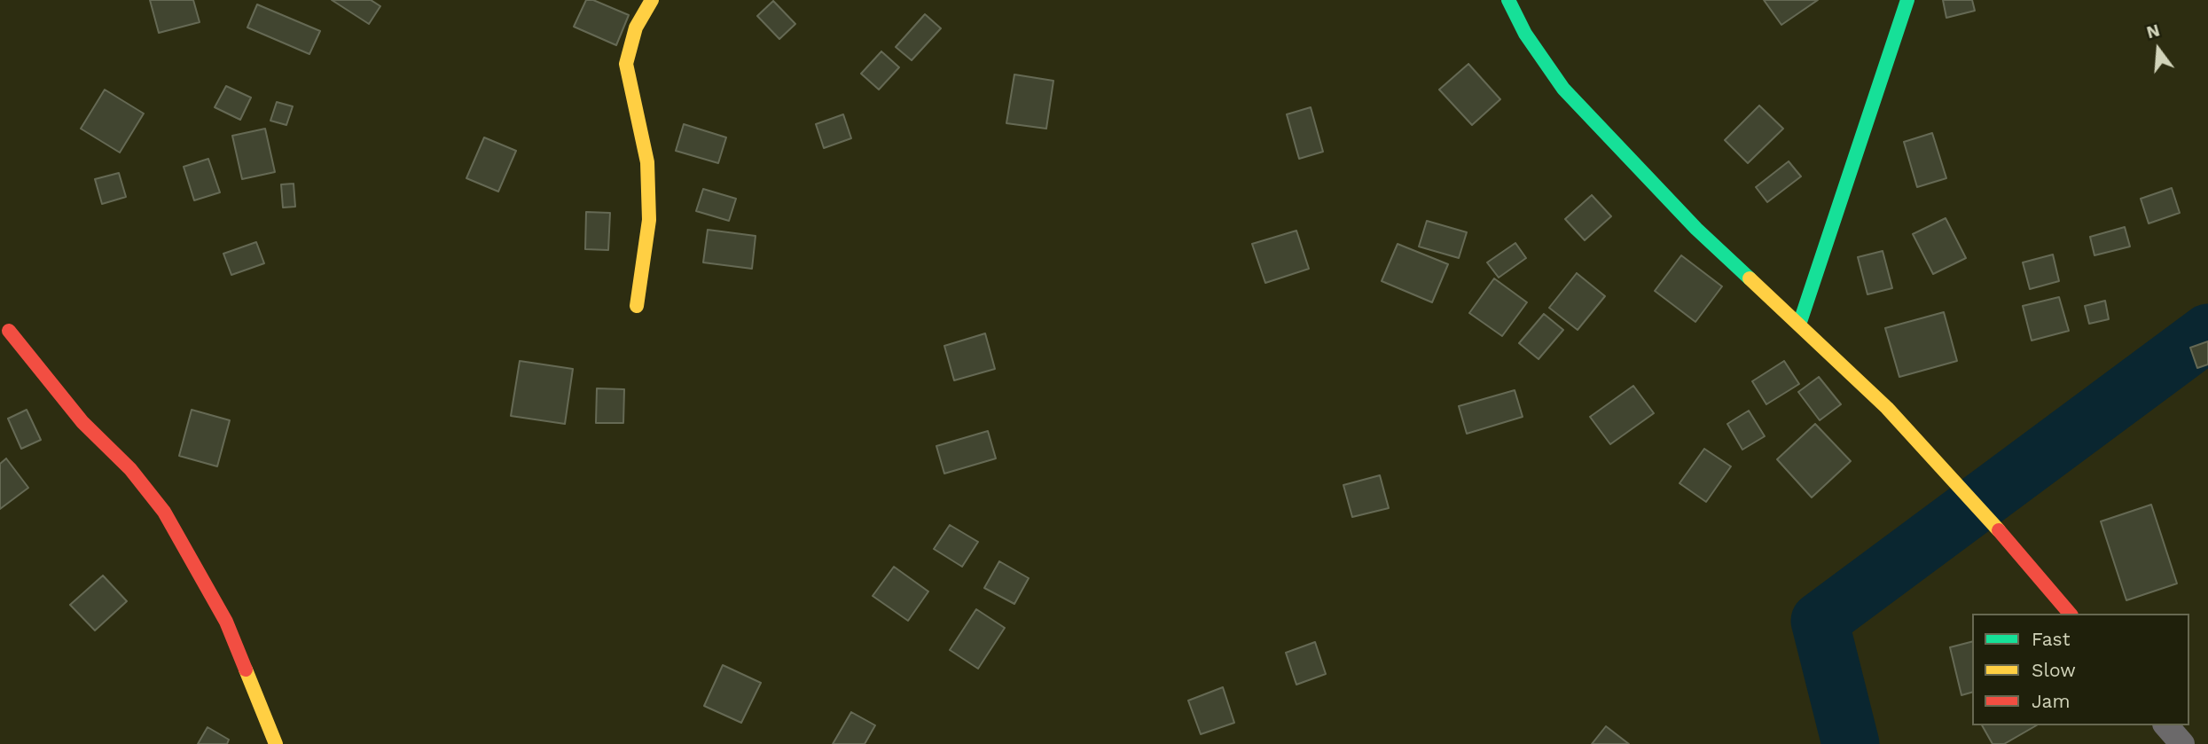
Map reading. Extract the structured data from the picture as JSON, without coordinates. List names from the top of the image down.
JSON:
{
  "legend": ["Fast", "Slow", "Jam"],
  "north": "top"
}
